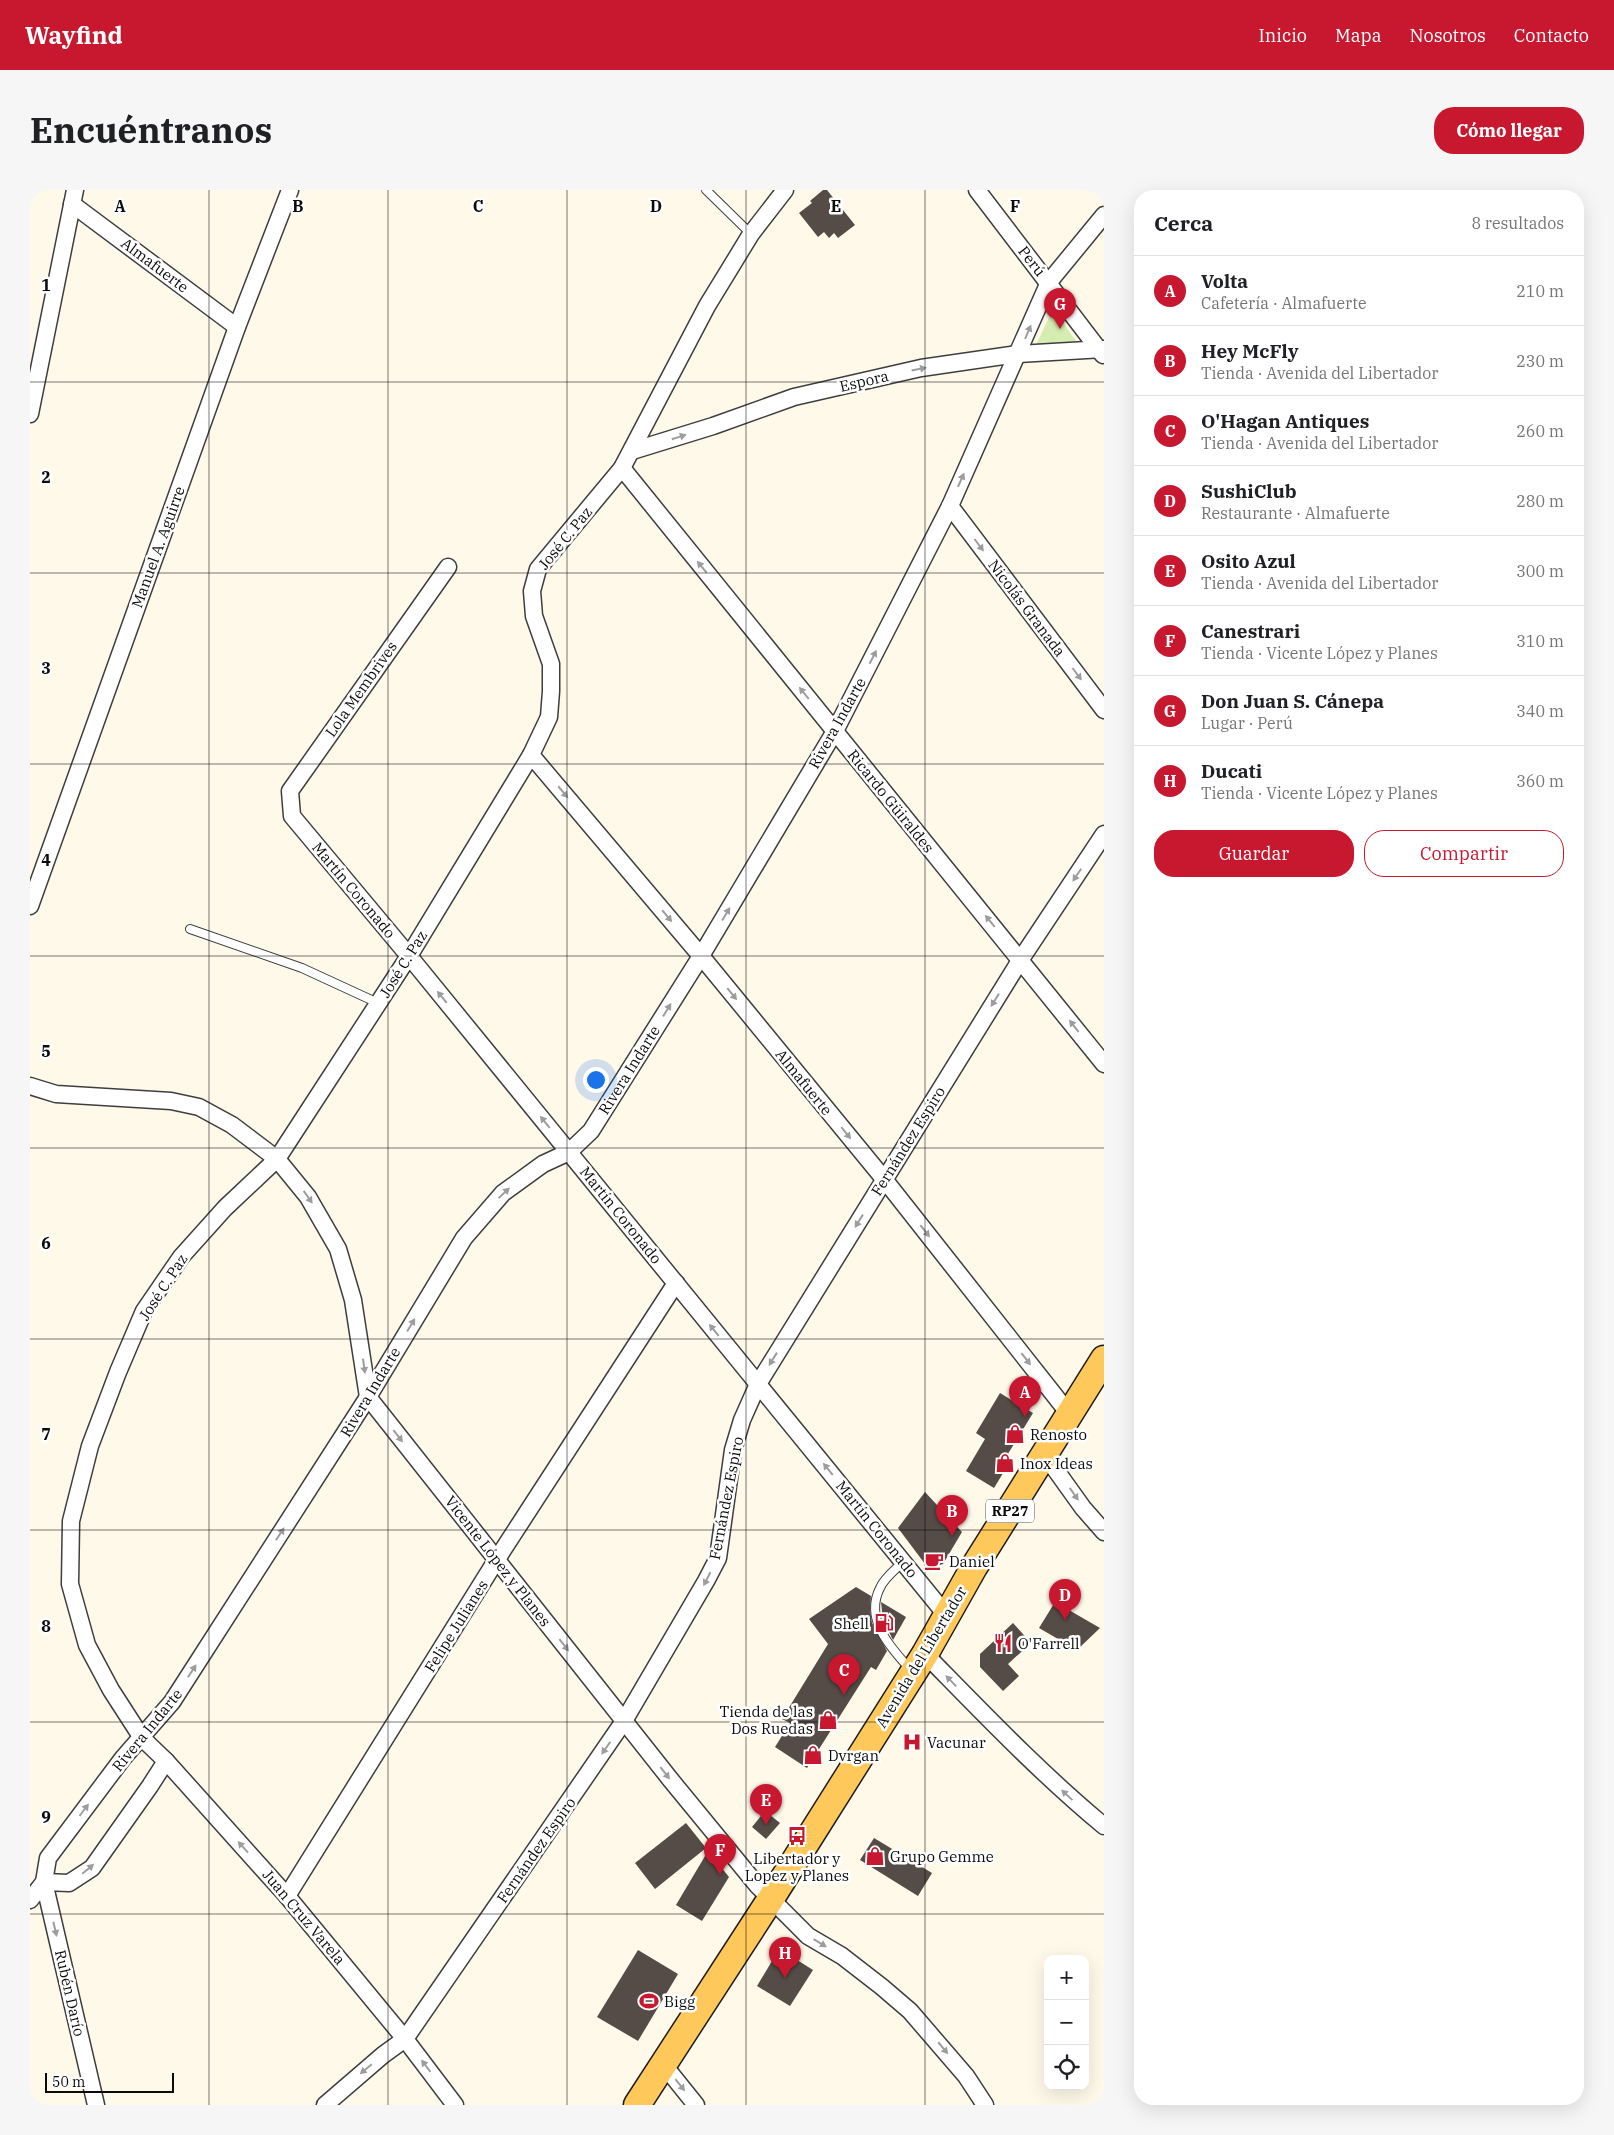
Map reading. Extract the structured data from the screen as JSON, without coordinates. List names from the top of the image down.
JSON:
{
  "streets": {
    "main road": ["RP27", "Avenida del Libertador"],
    "street": [
      "Perú",
      "Almafuerte",
      "Espora",
      "José C. Paz",
      "Manuel A. Aguirre",
      "Nicolás Granada",
      "Lola Membrives",
      "Rivera Indarte",
      "Ricardo Güiraldes",
      "Martín Coronado",
      "Fernández Espiro",
      "Vicente López y Planes",
      "Felipe Julianes",
      "Juan Cruz Varela",
      "Rubén Darío"
    ]
  },
  "crossings": [
    ["Perú", "Espora"],
    ["Perú", "Rivera Indarte"],
    ["Almafuerte", "José C. Paz"],
    ["Almafuerte", "Manuel A. Aguirre"],
    ["Almafuerte", "Rivera Indarte"],
    ["Almafuerte", "Fernández Espiro"],
    ["Almafuerte", "Avenida del Libertador"],
    ["Espora", "José C. Paz"],
    ["Espora", "Rivera Indarte"],
    ["José C. Paz", "Rivera Indarte"],
    ["José C. Paz", "Ricardo Güiraldes"],
    ["José C. Paz", "Martín Coronado"],
    ["José C. Paz", "Vicente López y Planes"],
    ["José C. Paz", "Juan Cruz Varela"],
    ["Nicolás Granada", "Rivera Indarte"],
    ["Lola Membrives", "Martín Coronado"],
    ["Rivera Indarte", "Ricardo Güiraldes"],
    ["Rivera Indarte", "Martín Coronado"],
    ["Rivera Indarte", "Vicente López y Planes"],
    ["Rivera Indarte", "Juan Cruz Varela"],
    ["Rivera Indarte", "Rubén Darío"],
    ["Ricardo Güiraldes", "Fernández Espiro"],
    ["Martín Coronado", "Fernández Espiro"],
    ["Martín Coronado", "Felipe Julianes"],
    ["Martín Coronado", "Avenida del Libertador"],
    ["Fernández Espiro", "Vicente López y Planes"],
    ["Fernández Espiro", "Juan Cruz Varela"],
    ["Vicente López y Planes", "Felipe Julianes"],
    ["Vicente López y Planes", "Avenida del Libertador"],
    ["Felipe Julianes", "Juan Cruz Varela"]
  ],
  "one_way": [
    "Almafuerte",
    "Espora",
    "Nicolás Granada",
    "Rivera Indarte",
    "Ricardo Güiraldes",
    "Martín Coronado",
    "Fernández Espiro",
    "Vicente López y Planes",
    "Juan Cruz Varela",
    "Rubén Darío"
  ],
  "places": {
    "shop": [
      "Renosto",
      "Inox Ideas",
      "Tienda de las Dos Ruedas",
      "Dvrgan",
      "Grupo Gemme"
    ],
    "cafe": ["Daniel"],
    "fuel station": ["Shell"],
    "restaurant": ["O'Farrell"],
    "hospital": ["Vacunar"],
    "bus stop": ["Libertador y Lopez y Planes"],
    "sports": ["Bigg"]
  },
  "scale_bar": "50 m",
  "page": {
    "header": "Wayfind",
    "nav": [
      "Inicio",
      "Mapa",
      "Nosotros",
      "Contacto"
    ],
    "title": "Encuéntranos",
    "buttons": [
      "Cómo llegar",
      ["Guardar", "Compartir"]
    ],
    "heading": ["Cerca", "8 resultados"],
    "list": [
      {
        "mark": "A",
        "name": "Volta",
        "note": "Cafetería · Almafuerte",
        "value": "210 m"
      },
      {
        "mark": "B",
        "name": "Hey McFly",
        "note": "Tienda · Avenida del Libertador",
        "value": "230 m"
      },
      {
        "mark": "C",
        "name": "O'Hagan Antiques",
        "note": "Tienda · Avenida del Libertador",
        "value": "260 m"
      },
      {
        "mark": "D",
        "name": "SushiClub",
        "note": "Restaurante · Almafuerte",
        "value": "280 m"
      },
      {
        "mark": "E",
        "name": "Osito Azul",
        "note": "Tienda · Avenida del Libertador",
        "value": "300 m"
      },
      {
        "mark": "F",
        "name": "Canestrari",
        "note": "Tienda · Vicente López y Planes",
        "value": "310 m"
      },
      {
        "mark": "G",
        "name": "Don Juan S. Cánepa",
        "note": "Lugar · Perú",
        "value": "340 m"
      },
      {
        "mark": "H",
        "name": "Ducati",
        "note": "Tienda · Vicente López y Planes",
        "value": "360 m"
      }
    ],
    "pins": [
      "G",
      "A",
      "B",
      "D",
      "C",
      "E",
      "F",
      "H"
    ],
    "map_buttons": ["+", "−"],
    "scale": "50 m"
  },
  "grid": {
    "columns": [
      "A",
      "B",
      "C",
      "D",
      "E",
      "F"
    ],
    "rows": [
      "1",
      "2",
      "3",
      "4",
      "5",
      "6",
      "7",
      "8",
      "9"
    ]
  }
}
